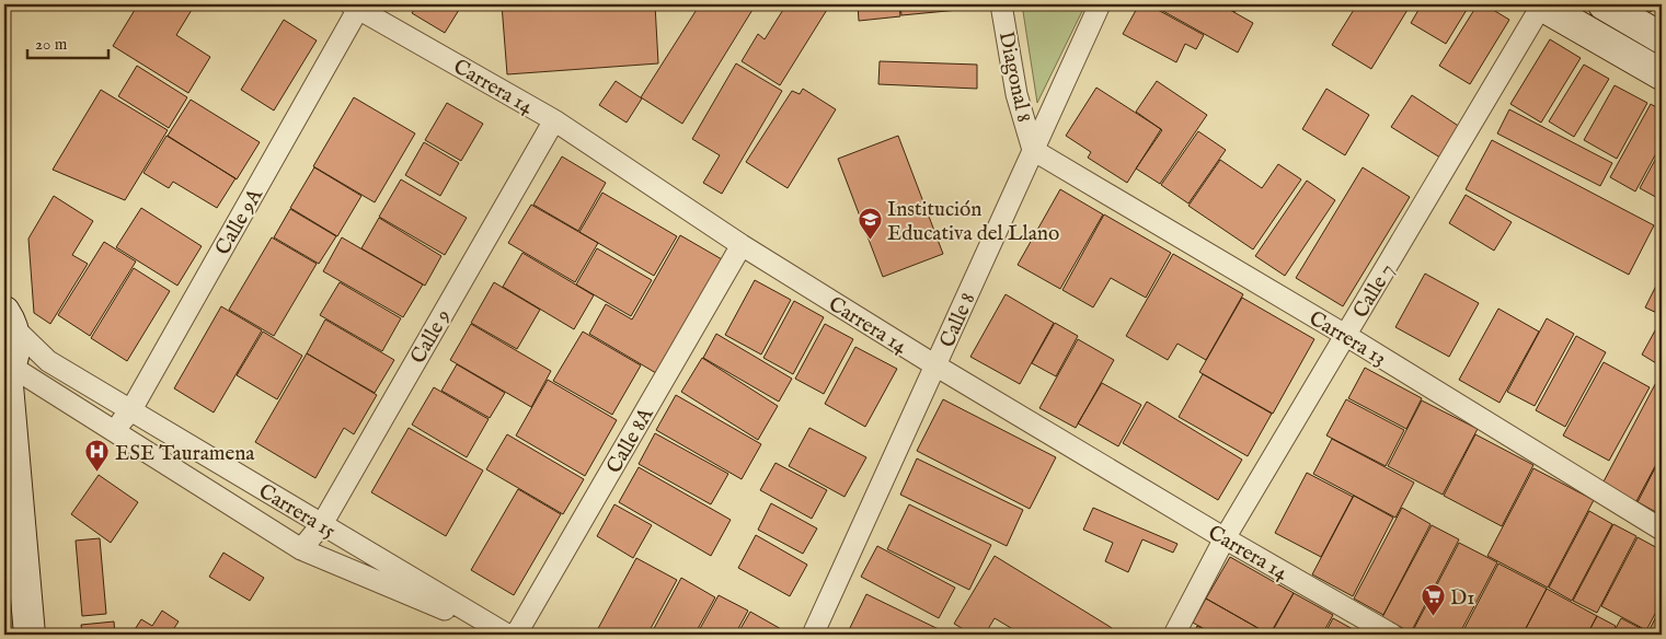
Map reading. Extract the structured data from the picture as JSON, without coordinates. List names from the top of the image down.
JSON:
{
  "streets": {
    "street": [
      "Diagonal 8",
      "Carrera 14",
      "Calle 9A",
      "Calle 7",
      "Calle 8",
      "Calle 9",
      "Carrera 13",
      "Calle 8A",
      "Carrera 15"
    ]
  },
  "crossings": [
    ["Diagonal 8", "Calle 8"],
    ["Diagonal 8", "Carrera 13"],
    ["Carrera 14", "Calle 9A"],
    ["Carrera 14", "Calle 7"],
    ["Carrera 14", "Calle 8"],
    ["Carrera 14", "Calle 9"],
    ["Carrera 14", "Calle 8A"],
    ["Calle 9A", "Carrera 15"],
    ["Calle 7", "Carrera 13"],
    ["Calle 8", "Carrera 13"],
    ["Calle 9", "Carrera 15"]
  ],
  "places": {
    "school or university": ["Institución Educativa del Llano"],
    "hospital": ["ESE Tauramena"],
    "supermarket": ["D1"]
  },
  "scale_bar": "20 m"
}
